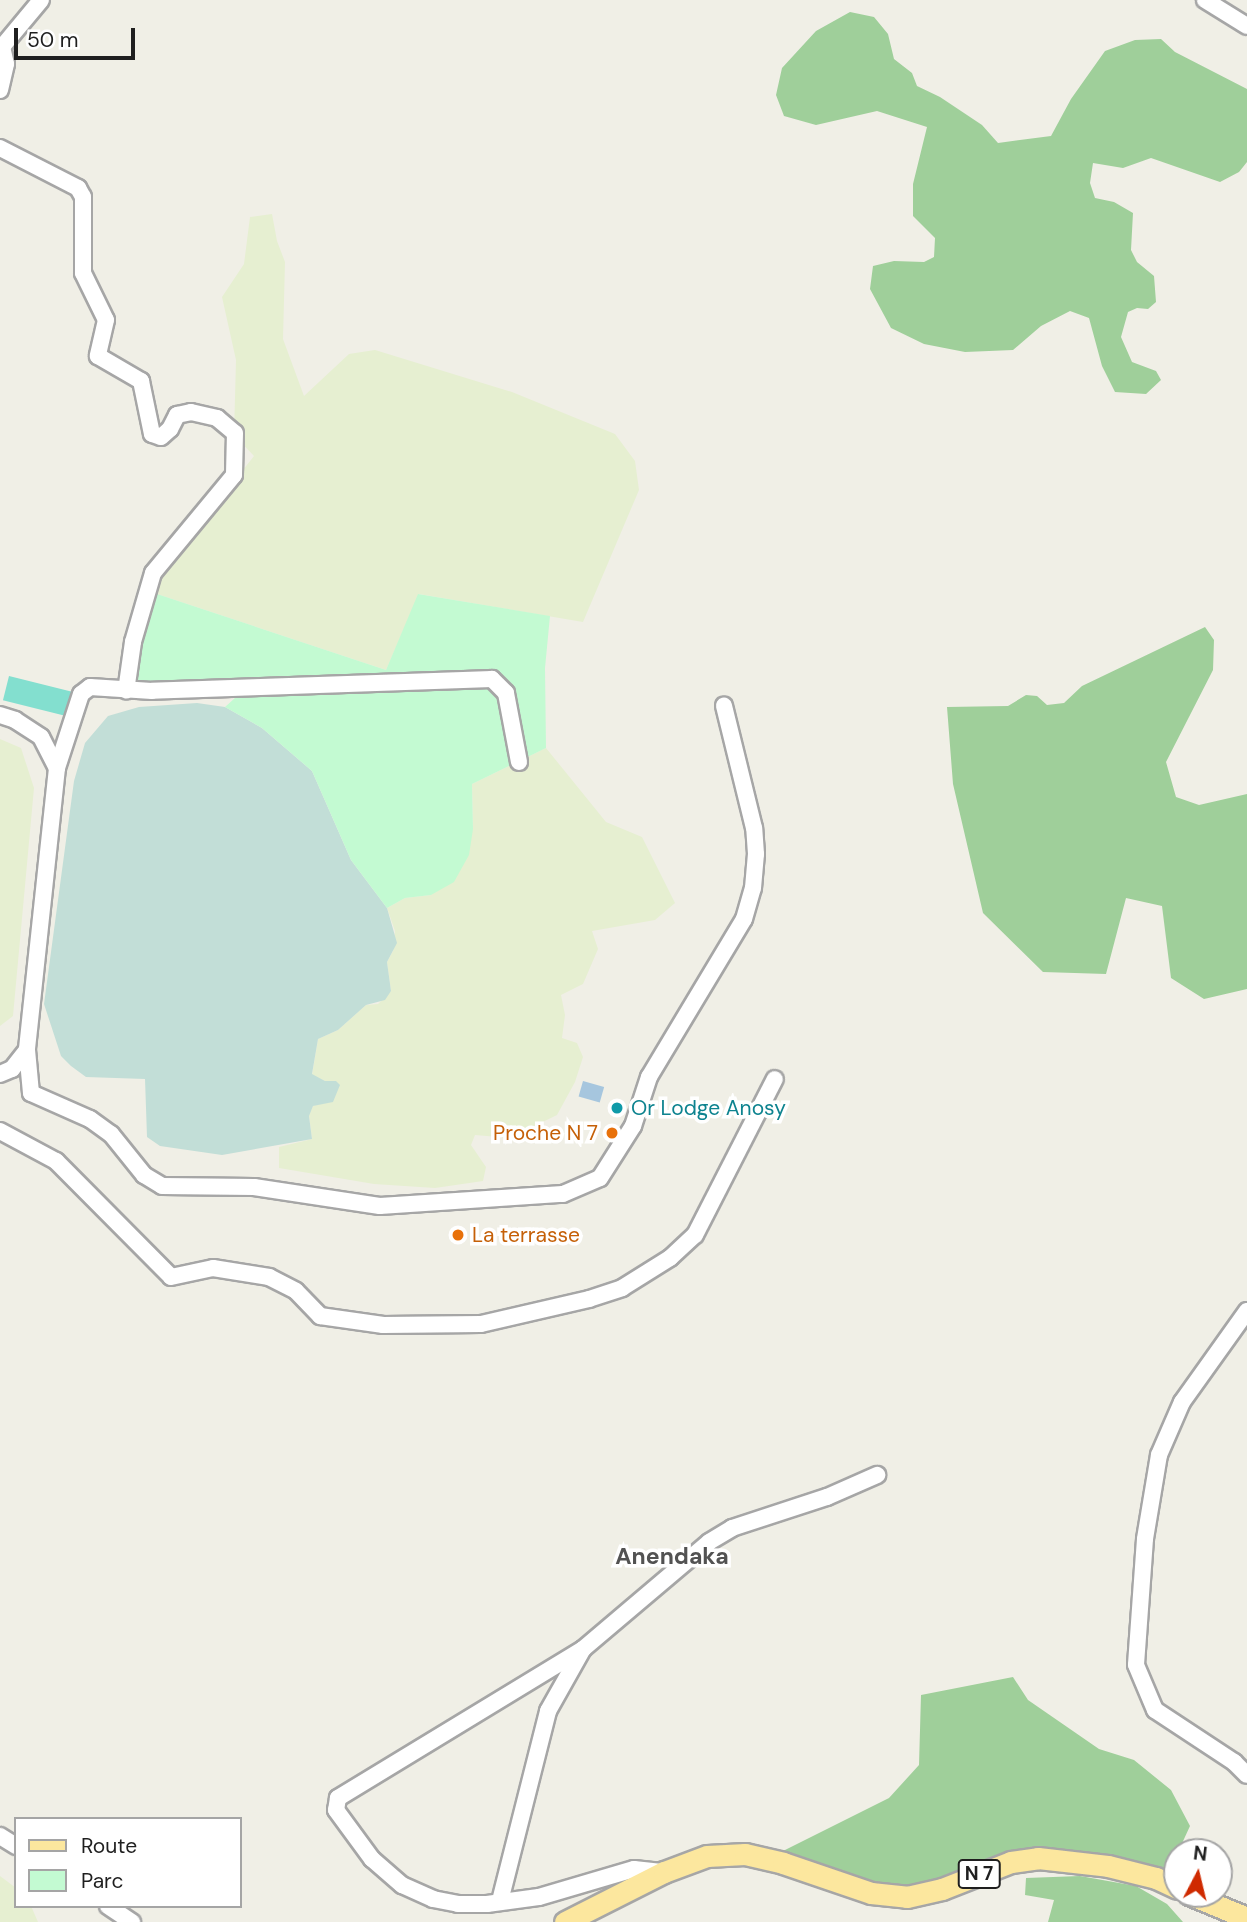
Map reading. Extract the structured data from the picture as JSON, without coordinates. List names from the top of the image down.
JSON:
{
  "streets": {
    "main road": ["N 7"]
  },
  "districts": ["Anendaka"],
  "places": ["Or Lodge Anosy", "Proche N 7", "La terrasse"],
  "legend": ["Route", "Parc"],
  "scale_bar": "50 m",
  "north": "top"
}
